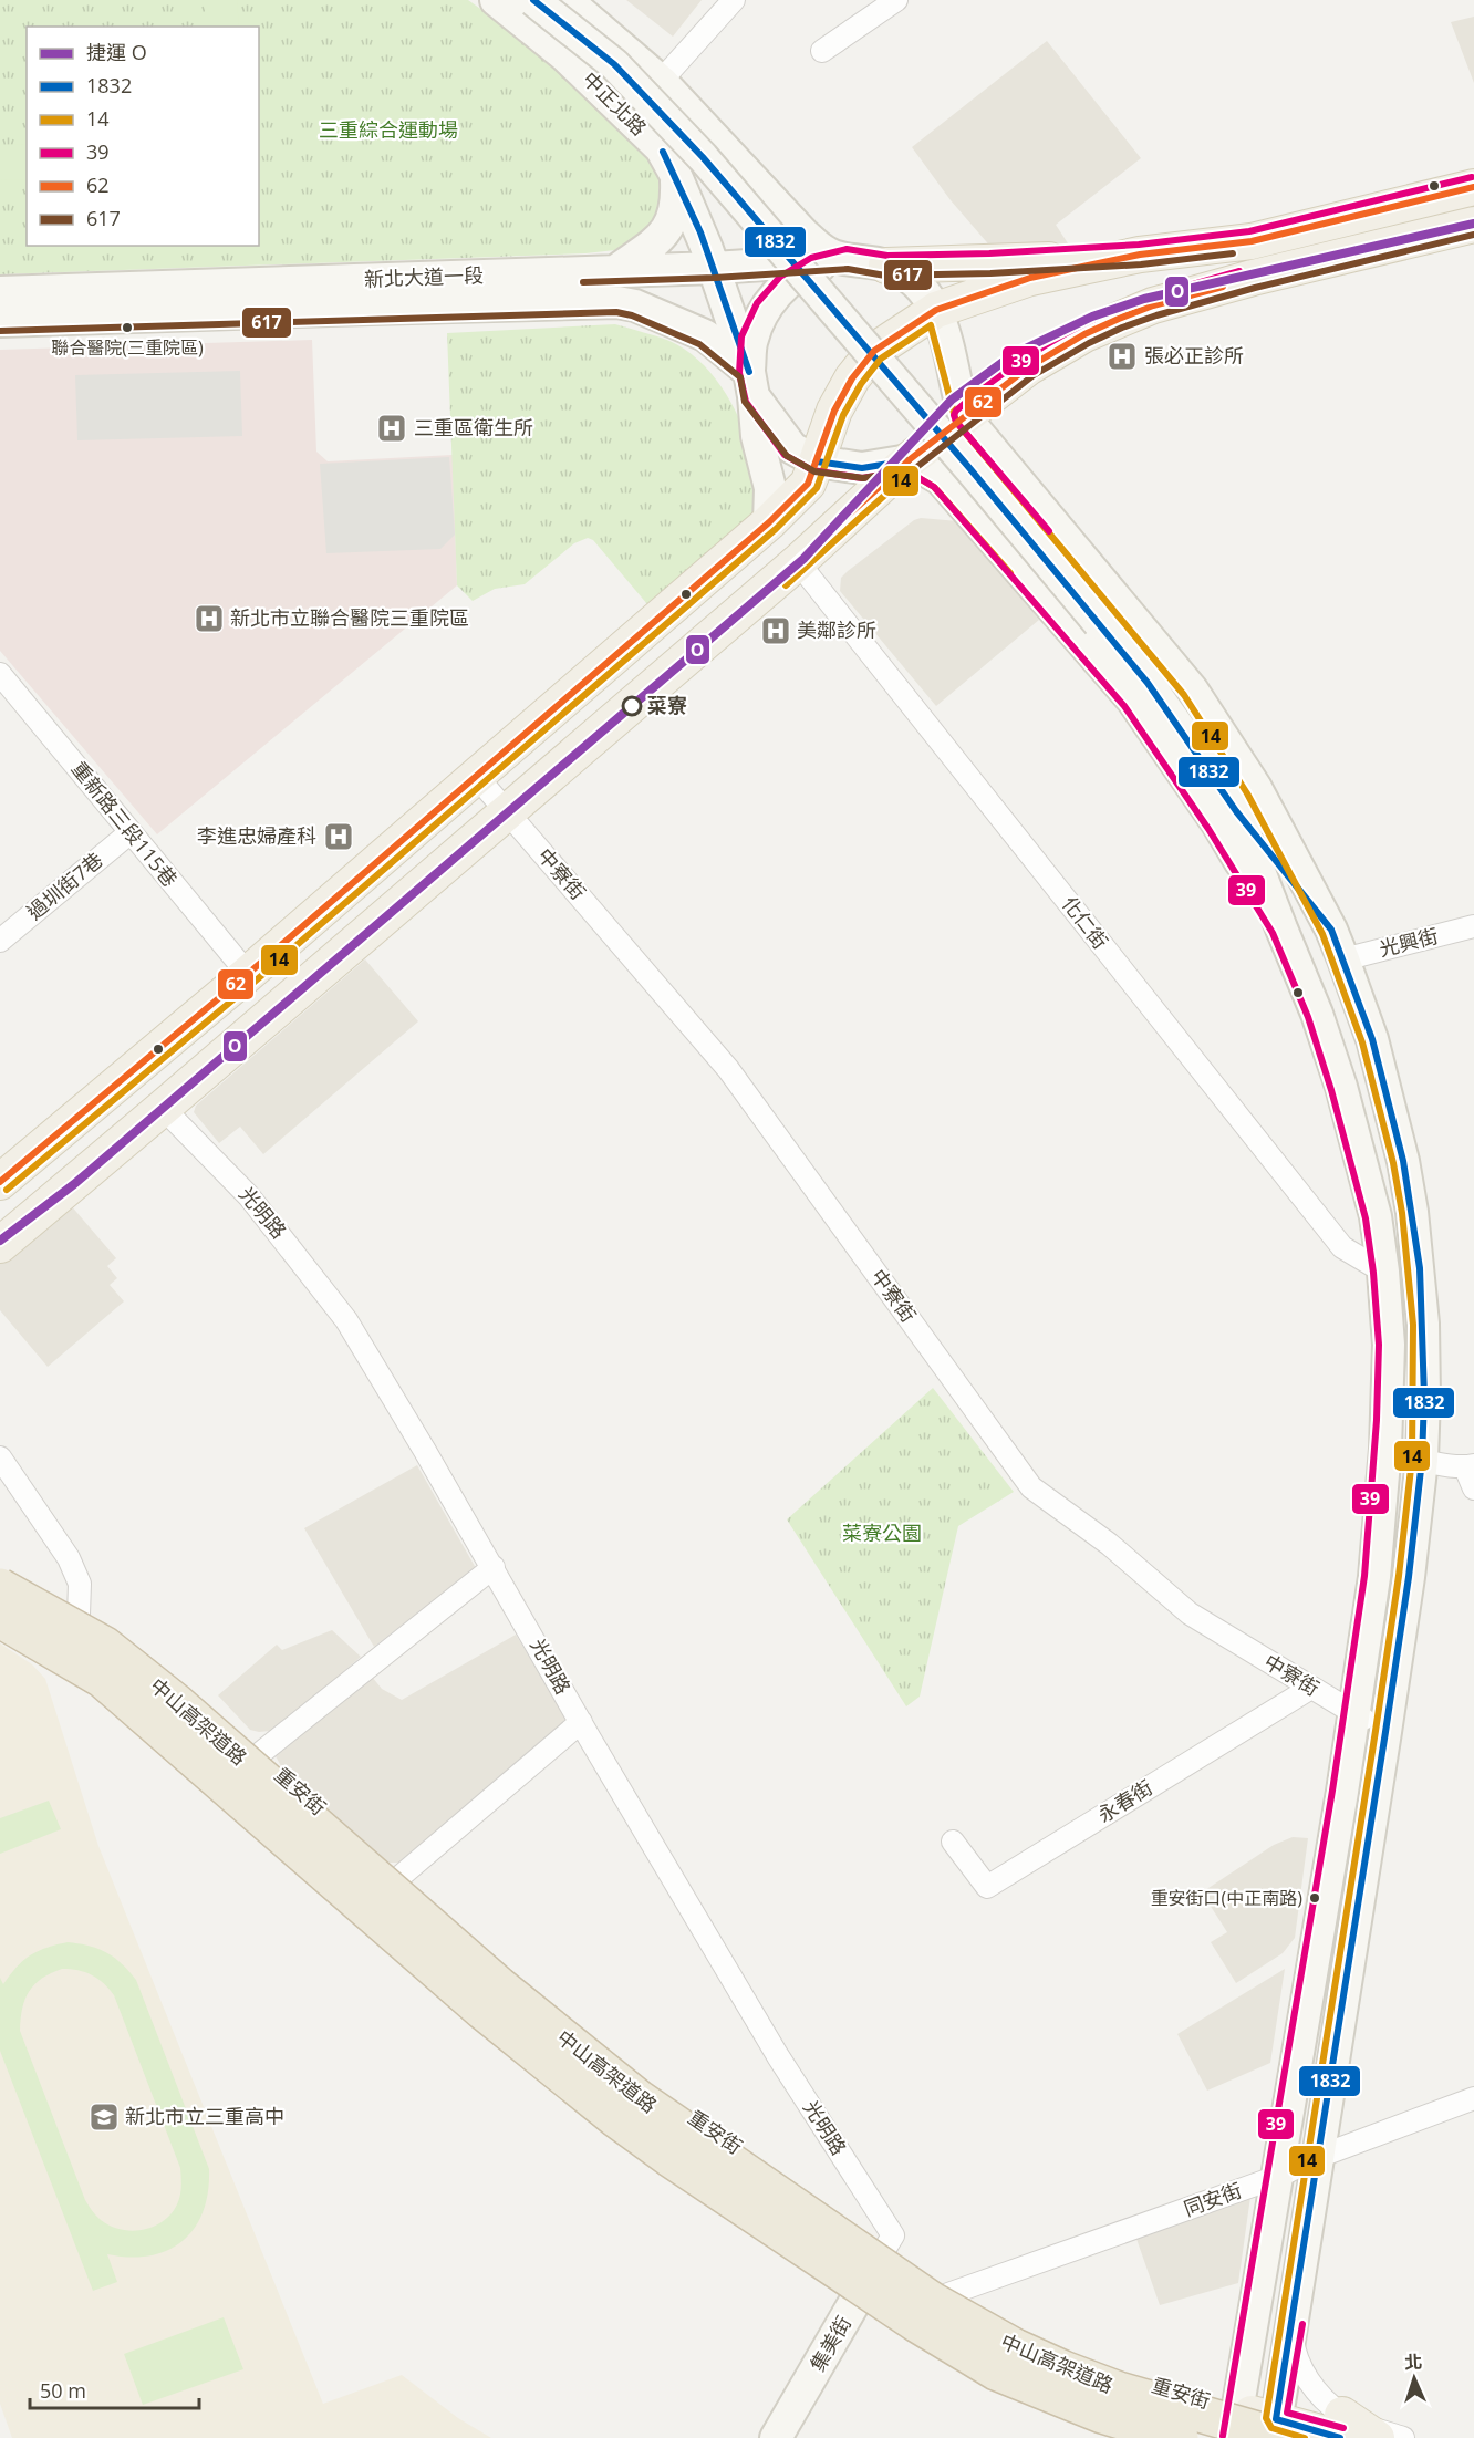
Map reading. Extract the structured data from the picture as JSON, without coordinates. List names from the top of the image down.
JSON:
{
  "streets": {
    "highway": ["中山高架道路"],
    "main road": [
      "中正北路",
      "新北大道一段",
      "重安街",
      "集美街"
    ],
    "street": [
      "重新路三段115巷",
      "中寮街",
      "過圳街7巷",
      "化仁街",
      "光興街",
      "光明路",
      "永春街",
      "同安街"
    ]
  },
  "crossings": [
    ["中正北路", "新北大道一段"],
    ["重新路三段115巷", "過圳街7巷"],
    ["中寮街", "永春街"],
    ["光明路", "重安街"],
    ["光明路", "集美街"],
    ["中山高架道路", "重安街"],
    ["重安街", "同安街"],
    ["重安街", "集美街"]
  ],
  "parks": ["三重綜合運動場", "菜寮公園"],
  "places": {
    "other": ["聯合醫院(三重院區)", "菜寮", "重安街口(中正南路)"],
    "hospital": [
      "張必正診所",
      "三重區衛生所",
      "新北市立聯合醫院三重院區",
      "美鄰診所",
      "李進忠婦產科"
    ],
    "school or university": ["新北市立三重高中"]
  },
  "lines": [
    "transit line 1832",
    "transit line 39",
    "transit line 62",
    "metro line O",
    "transit line 617",
    "transit line 14"
  ],
  "legend": [
    "捷運 O",
    "1832",
    "14",
    "39",
    "62",
    "617"
  ],
  "scale_bar": "50 m",
  "north": "top"
}
